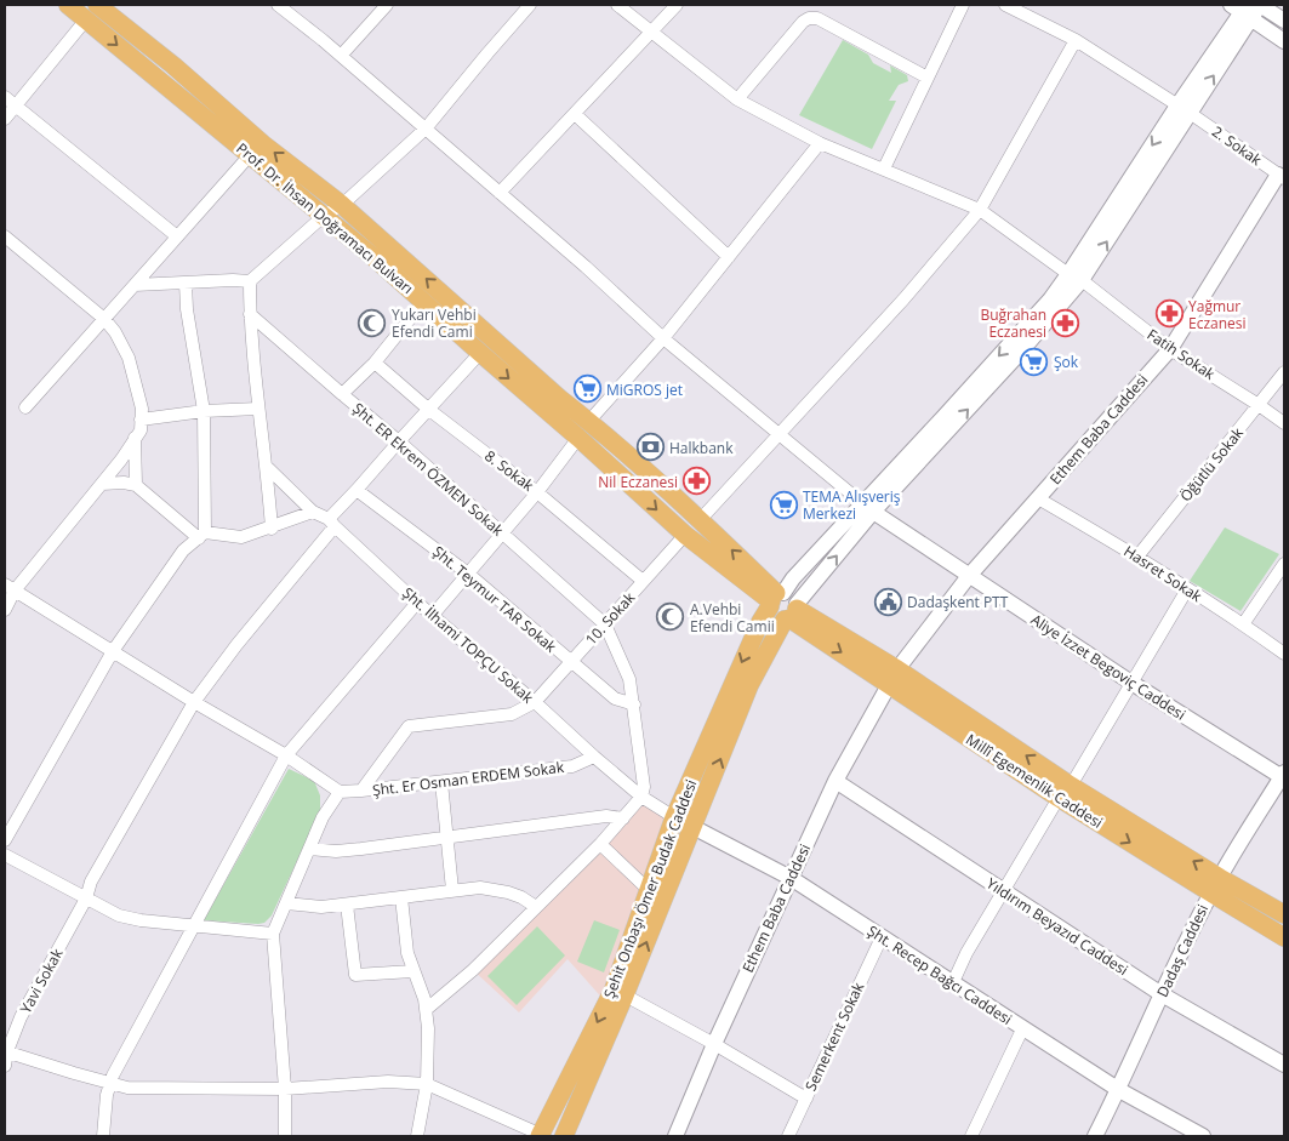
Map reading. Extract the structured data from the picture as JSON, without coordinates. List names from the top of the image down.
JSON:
{
  "streets": {
    "main road": ["Prof. Dr. İhsan Doğramacı Bulvarı", "Millî Egemenlik Caddesi", "Şehit Onbaşı Ömer Budak Caddesi"],
    "street": [
      "2. Sokak",
      "Fatih Sokak",
      "Ethem Baba Caddesi",
      "Öğütlü Sokak",
      "Şht. ER Ekrem ÖZMEN Sokak",
      "8. Sokak",
      "Hasret Sokak",
      "Şht. Teymur TAR Sokak",
      "10. Sokak",
      "Şht. İlhami TOPÇU Sokak",
      "Aliye İzzet Begoviç Caddesi",
      "Şht. Er Osman ERDEM Sokak",
      "Yıldırım Beyazıd Caddesi",
      "Dadaş Caddesi",
      "Şht. Recep Bağcı Caddesi",
      "Yavi Sokak",
      "Semerkent Sokak"
    ]
  },
  "crossings": [
    ["2. Sokak", "Ethem Baba Caddesi"],
    ["Prof. Dr. İhsan Doğramacı Bulvarı", "10. Sokak"],
    ["Prof. Dr. İhsan Doğramacı Bulvarı", "Millî Egemenlik Caddesi"],
    ["Prof. Dr. İhsan Doğramacı Bulvarı", "Şehit Onbaşı Ömer Budak Caddesi"],
    ["Prof. Dr. İhsan Doğramacı Bulvarı", "Yavi Sokak"],
    ["Fatih Sokak", "Ethem Baba Caddesi"],
    ["Fatih Sokak", "Öğütlü Sokak"],
    ["Ethem Baba Caddesi", "Hasret Sokak"],
    ["Ethem Baba Caddesi", "Aliye İzzet Begoviç Caddesi"],
    ["Ethem Baba Caddesi", "Millî Egemenlik Caddesi"],
    ["Ethem Baba Caddesi", "Yıldırım Beyazıd Caddesi"],
    ["Ethem Baba Caddesi", "Şht. Recep Bağcı Caddesi"],
    ["Öğütlü Sokak", "Hasret Sokak"],
    ["Şht. ER Ekrem ÖZMEN Sokak", "10. Sokak"],
    ["Şht. ER Ekrem ÖZMEN Sokak", "Yavi Sokak"],
    ["8. Sokak", "10. Sokak"],
    ["8. Sokak", "Yavi Sokak"],
    ["Şht. Teymur TAR Sokak", "10. Sokak"],
    ["Şht. Teymur TAR Sokak", "Yavi Sokak"],
    ["10. Sokak", "Şht. İlhami TOPÇU Sokak"],
    ["Şht. İlhami TOPÇU Sokak", "Şht. Er Osman ERDEM Sokak"],
    ["Şht. İlhami TOPÇU Sokak", "Şehit Onbaşı Ömer Budak Caddesi"],
    ["Şht. İlhami TOPÇU Sokak", "Şht. Recep Bağcı Caddesi"],
    ["Şht. İlhami TOPÇU Sokak", "Yavi Sokak"],
    ["Aliye İzzet Begoviç Caddesi", "Dadaş Caddesi"],
    ["Millî Egemenlik Caddesi", "Şehit Onbaşı Ömer Budak Caddesi"],
    ["Millî Egemenlik Caddesi", "Dadaş Caddesi"],
    ["Şehit Onbaşı Ömer Budak Caddesi", "Şht. Recep Bağcı Caddesi"],
    ["Yıldırım Beyazıd Caddesi", "Dadaş Caddesi"],
    ["Dadaş Caddesi", "Şht. Recep Bağcı Caddesi"],
    ["Şht. Recep Bağcı Caddesi", "Semerkent Sokak"]
  ],
  "places": {
    "pharmacy": ["Yağmur Eczanesi", "Buğrahan Eczanesi", "Nil Eczanesi"],
    "mosque": ["Yukarı Vehbi Efendi Cami", "A.Vehbi Efendi Camii"],
    "supermarket": ["Şok", "MiGROS jet", "TEMA Alışveriş Merkezi"],
    "bank": ["Halkbank"],
    "public building": ["Dadaşkent PTT"]
  }
}
